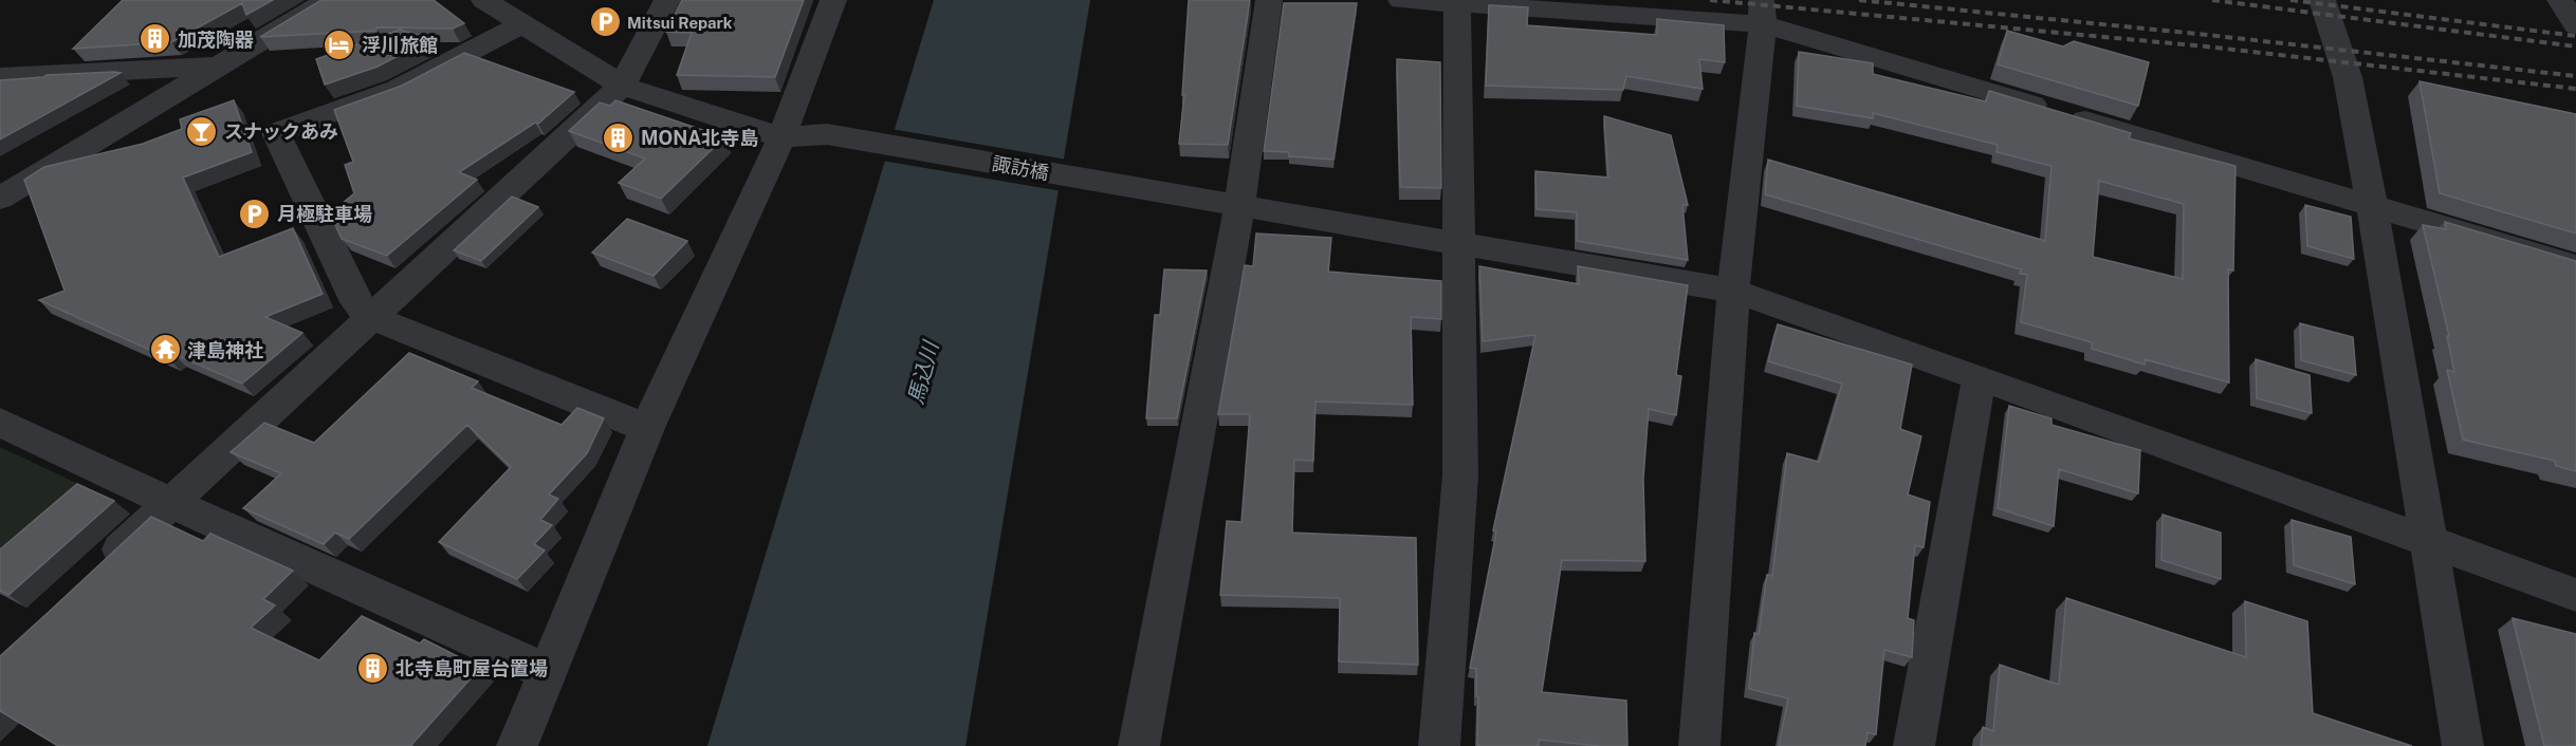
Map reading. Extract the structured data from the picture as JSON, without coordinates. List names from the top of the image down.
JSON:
{
  "streets": {
    "street": ["諏訪橋"]
  },
  "water": ["馬込川"],
  "places": {
    "parking": ["Mitsui Repark", "月極駐車場"],
    "building": ["加茂陶器", "MONA北寺島", "北寺島町屋台置場"],
    "hotel": ["浮川旅館"],
    "bar": ["スナックあみ"],
    "temple": ["津島神社"]
  }
}
